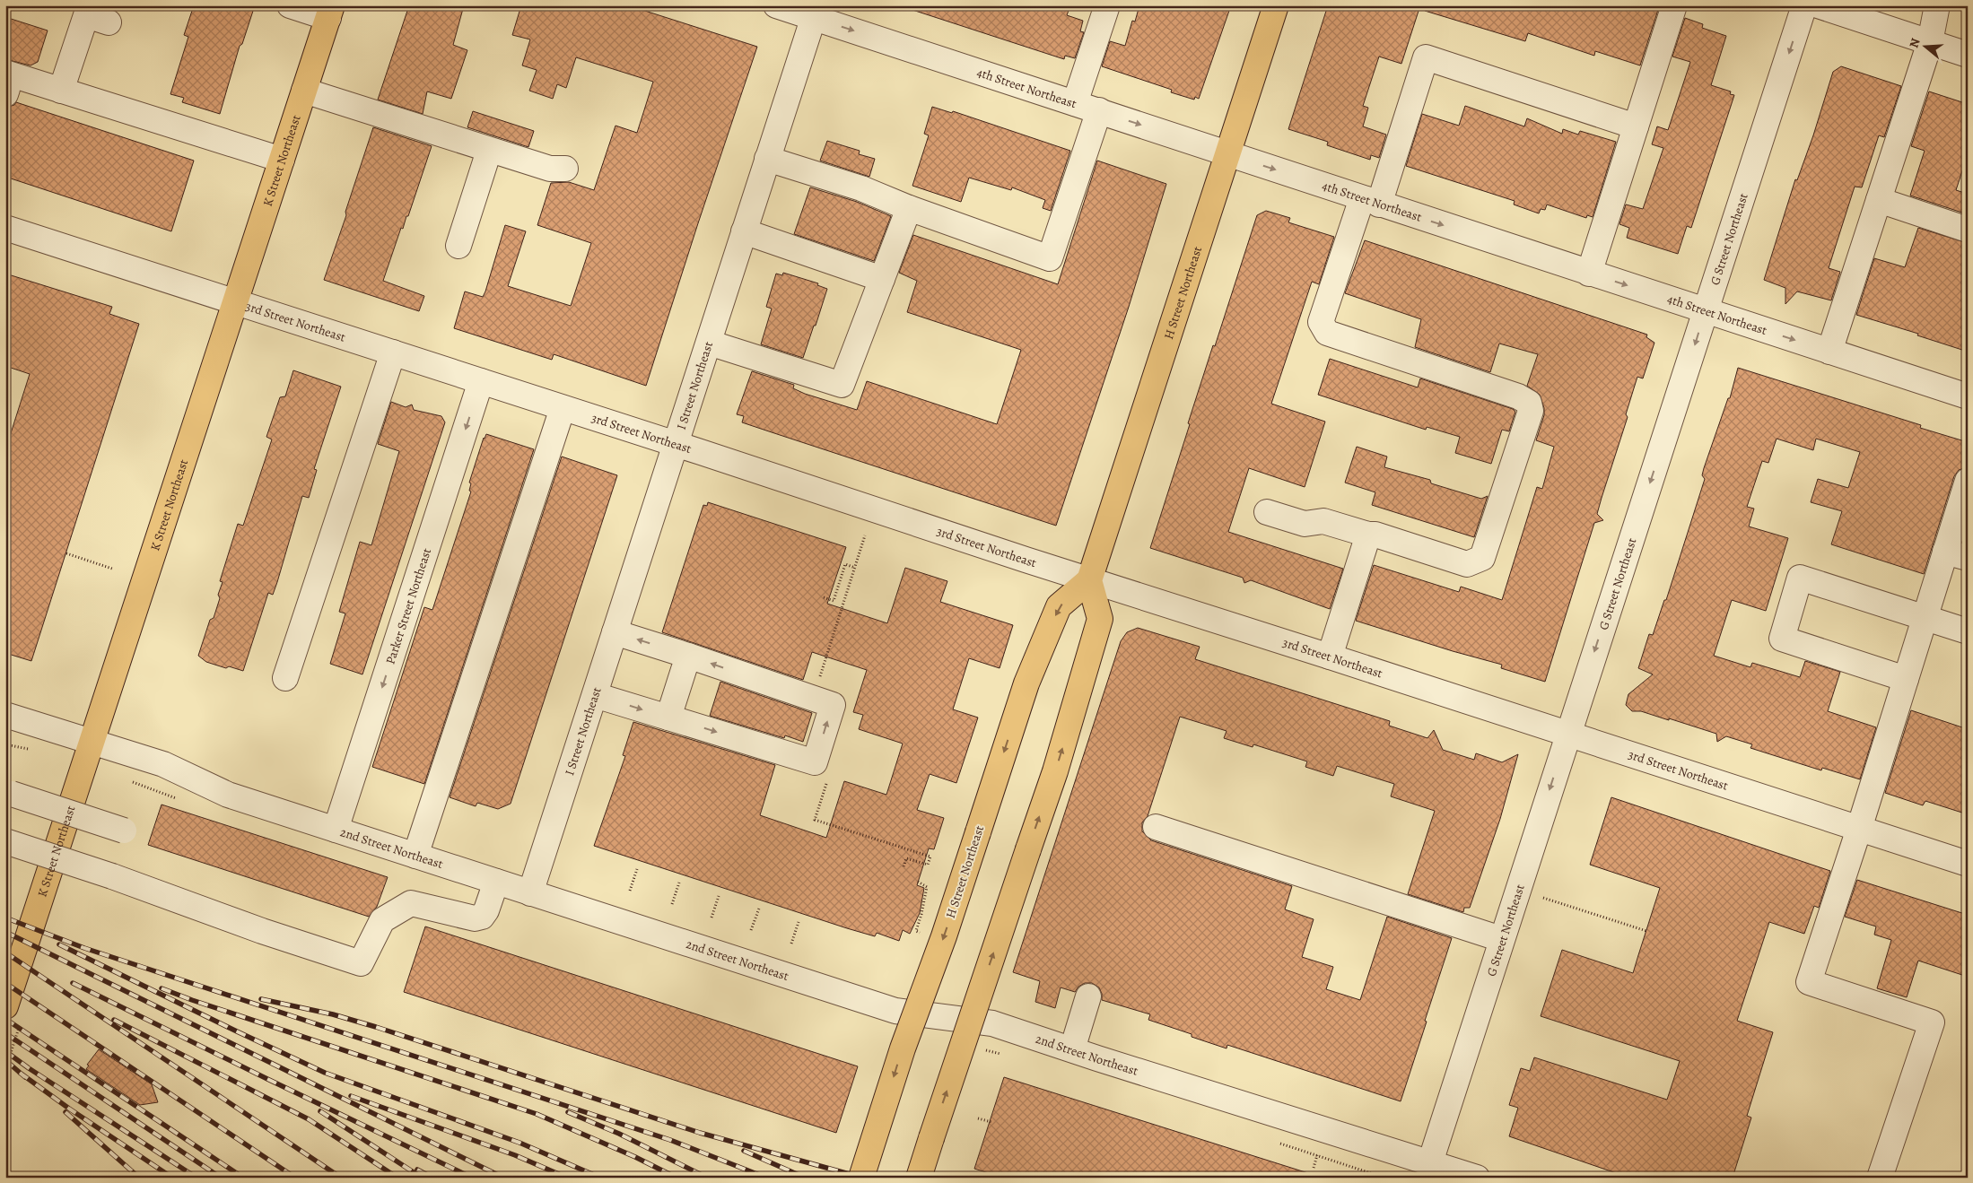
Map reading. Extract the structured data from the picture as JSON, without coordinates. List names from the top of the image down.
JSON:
{
  "streets": {
    "main road": ["K Street Northeast", "H Street Northeast"],
    "street": [
      "4th Street Northeast",
      "G Street Northeast",
      "3rd Street Northeast",
      "I Street Northeast",
      "Parker Street Northeast",
      "2nd Street Northeast"
    ]
  },
  "crossings": [
    ["4th Street Northeast", "G Street Northeast"],
    ["4th Street Northeast", "H Street Northeast"],
    ["4th Street Northeast", "I Street Northeast"],
    ["K Street Northeast", "3rd Street Northeast"],
    ["K Street Northeast", "2nd Street Northeast"],
    ["G Street Northeast", "3rd Street Northeast"],
    ["G Street Northeast", "2nd Street Northeast"],
    ["H Street Northeast", "3rd Street Northeast"],
    ["3rd Street Northeast", "I Street Northeast"],
    ["3rd Street Northeast", "Parker Street Northeast"],
    ["I Street Northeast", "2nd Street Northeast"],
    ["Parker Street Northeast", "2nd Street Northeast"]
  ],
  "one_way": ["4th Street Northeast"],
  "north": "left"
}
